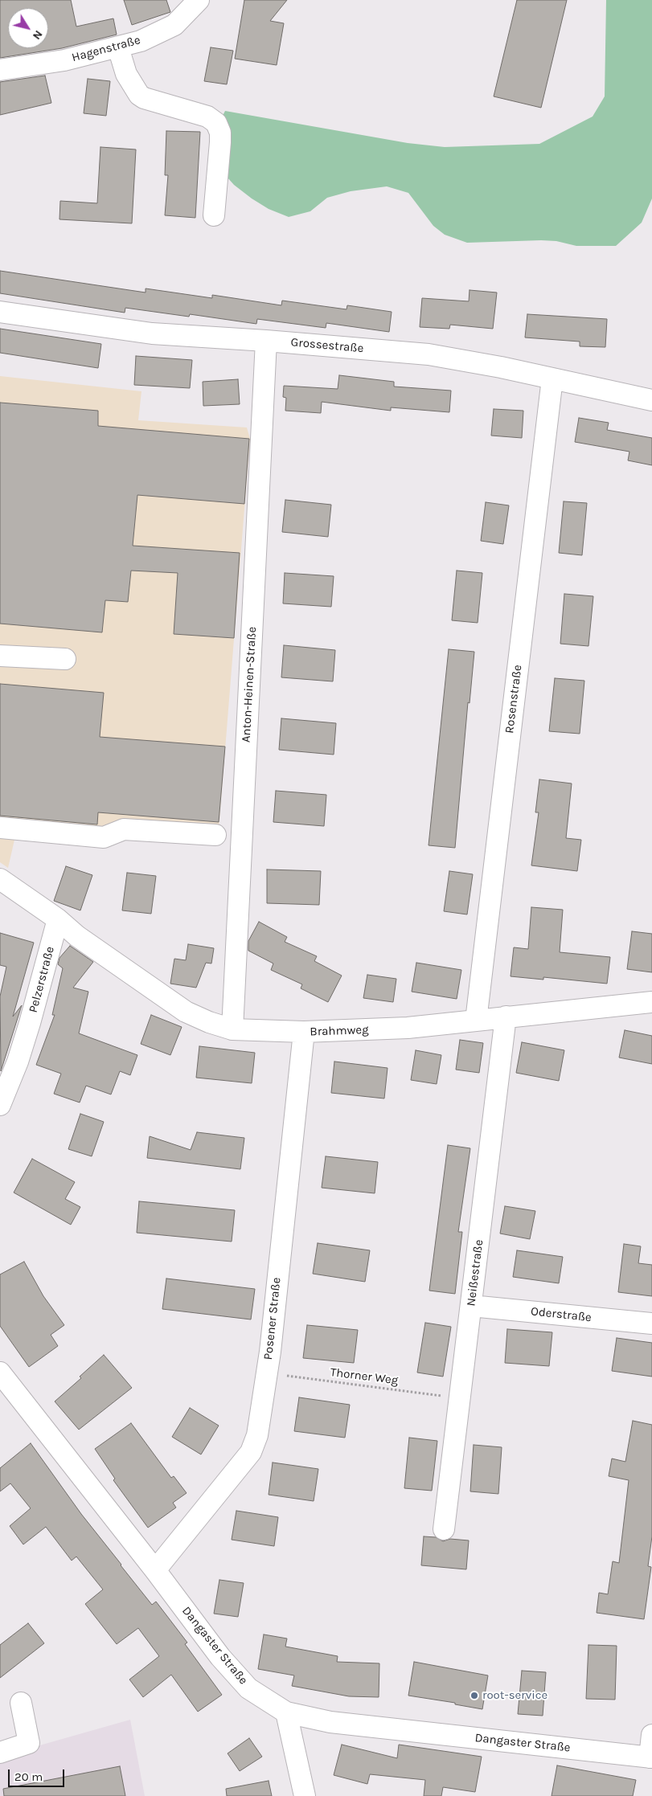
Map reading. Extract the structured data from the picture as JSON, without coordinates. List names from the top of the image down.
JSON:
{
  "streets": {
    "street": [
      "Hagenstraße",
      "Grossestraße",
      "Anton-Heinen-Straße",
      "Rosenstraße",
      "Pelzerstraße",
      "Brahmweg",
      "Neißestraße",
      "Oderstraße",
      "Posener Straße",
      "Dangaster Straße"
    ],
    "path": ["Thorner Weg"]
  },
  "crossings": [
    ["Grossestraße", "Anton-Heinen-Straße"],
    ["Grossestraße", "Rosenstraße"],
    ["Anton-Heinen-Straße", "Brahmweg"],
    ["Rosenstraße", "Brahmweg"],
    ["Pelzerstraße", "Brahmweg"],
    ["Brahmweg", "Neißestraße"],
    ["Brahmweg", "Posener Straße"],
    ["Neißestraße", "Oderstraße"],
    ["Neißestraße", "Thorner Weg"],
    ["Posener Straße", "Thorner Weg"],
    ["Posener Straße", "Dangaster Straße"]
  ],
  "places": ["root-service"],
  "scale_bar": "20 m",
  "north": "bottom right"
}
